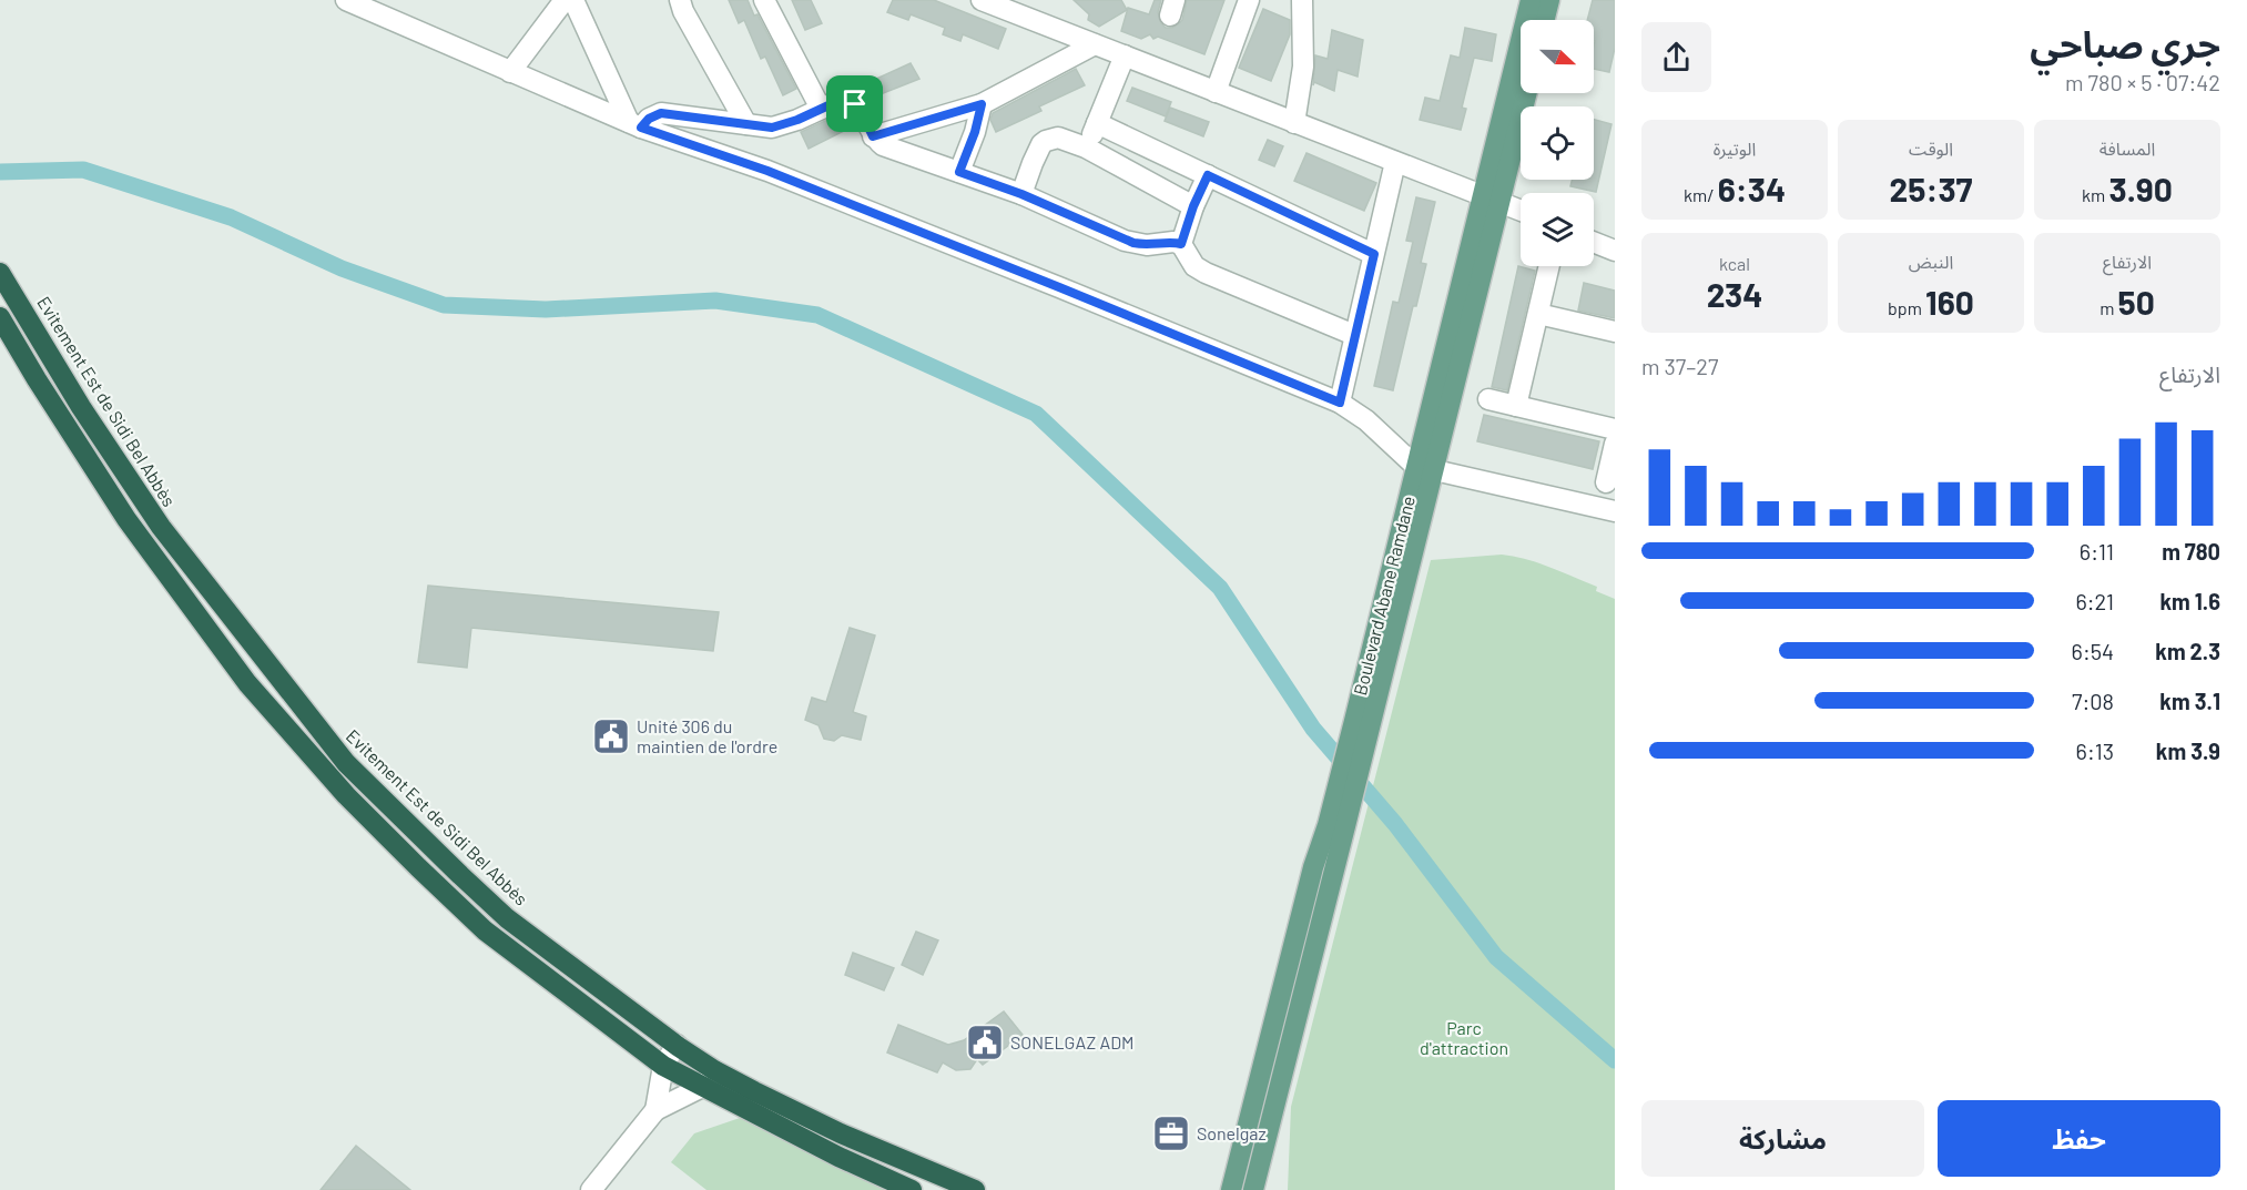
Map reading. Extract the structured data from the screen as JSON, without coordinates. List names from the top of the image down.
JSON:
{
  "streets": {
    "highway": ["Evitement Est de Sidi Bel Abbès"],
    "main road": ["Boulevard Abane Ramdane"]
  },
  "parks": ["Parc d'attraction"],
  "places": {
    "public building": ["Unité 306 du maintien de l'ordre", "SONELGAZ ADM"],
    "office": ["Sonelgaz"]
  },
  "north": "right",
  "page": {
    "heading": ["جري صباحي", "07:42 · 5 × 780 m"],
    "stats": [
      ["المسافة", "3.90 km"],
      ["الوقت", "25:37"],
      ["الوتيرة", "6:34 /km"],
      ["الارتفاع", "50 m"],
      ["النبض", "160 bpm"],
      ["kcal", "234"]
    ],
    "chart": ["الارتفاع", "27–37 m"],
    "list": [
      {
        "name": "780 m",
        "note": "6:11"
      },
      {
        "name": "1.6 km",
        "note": "6:21"
      },
      {
        "name": "2.3 km",
        "note": "6:54"
      },
      {
        "name": "3.1 km",
        "note": "7:08"
      },
      {
        "name": "3.9 km",
        "note": "6:13"
      }
    ],
    "buttons": ["حفظ", "مشاركة"]
  }
}
